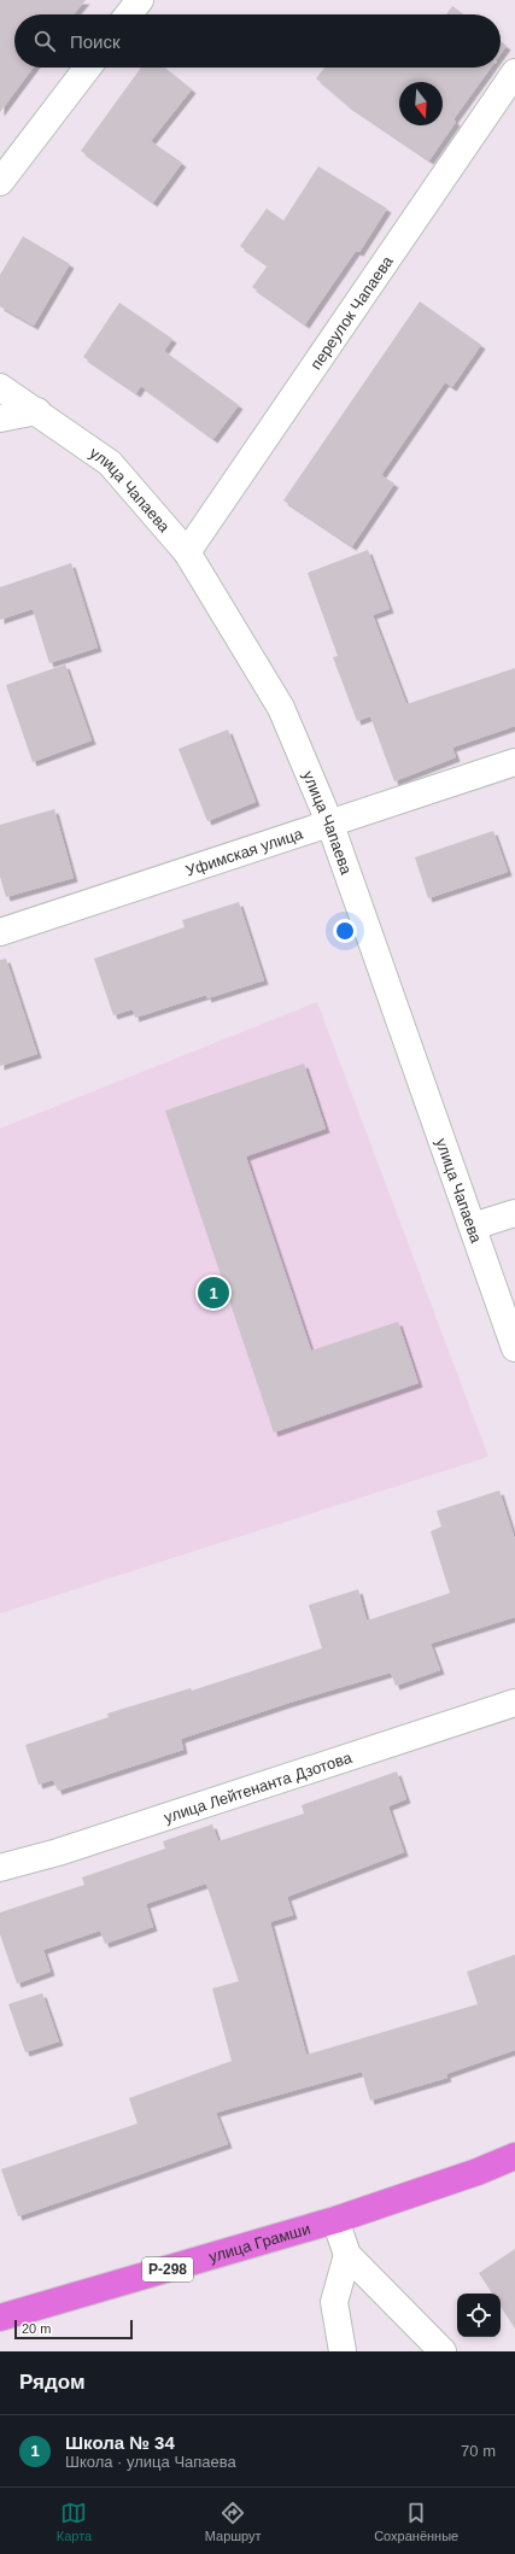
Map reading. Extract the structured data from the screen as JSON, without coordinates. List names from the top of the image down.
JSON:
{
  "streets": {
    "highway": ["улица Грамши", "Р-298"],
    "street": [
      "переулок Чапаева",
      "улица Чапаева",
      "Уфимская улица",
      "улица Лейтенанта Дзотова"
    ]
  },
  "crossings": [
    ["переулок Чапаева", "улица Чапаева"],
    ["улица Чапаева", "Уфимская улица"]
  ],
  "scale_bar": "20 m",
  "north": "bottom",
  "page": {
    "search": "Поиск",
    "pins": "1",
    "scale": "20 m",
    "heading": "Рядом",
    "list": [
      {
        "mark": "1",
        "name": "Школа № 34",
        "note": "Школа · улица Чапаева",
        "value": "70 m"
      }
    ],
    "nav": ["Карта", "Маршрут", "Сохранённые"]
  }
}
